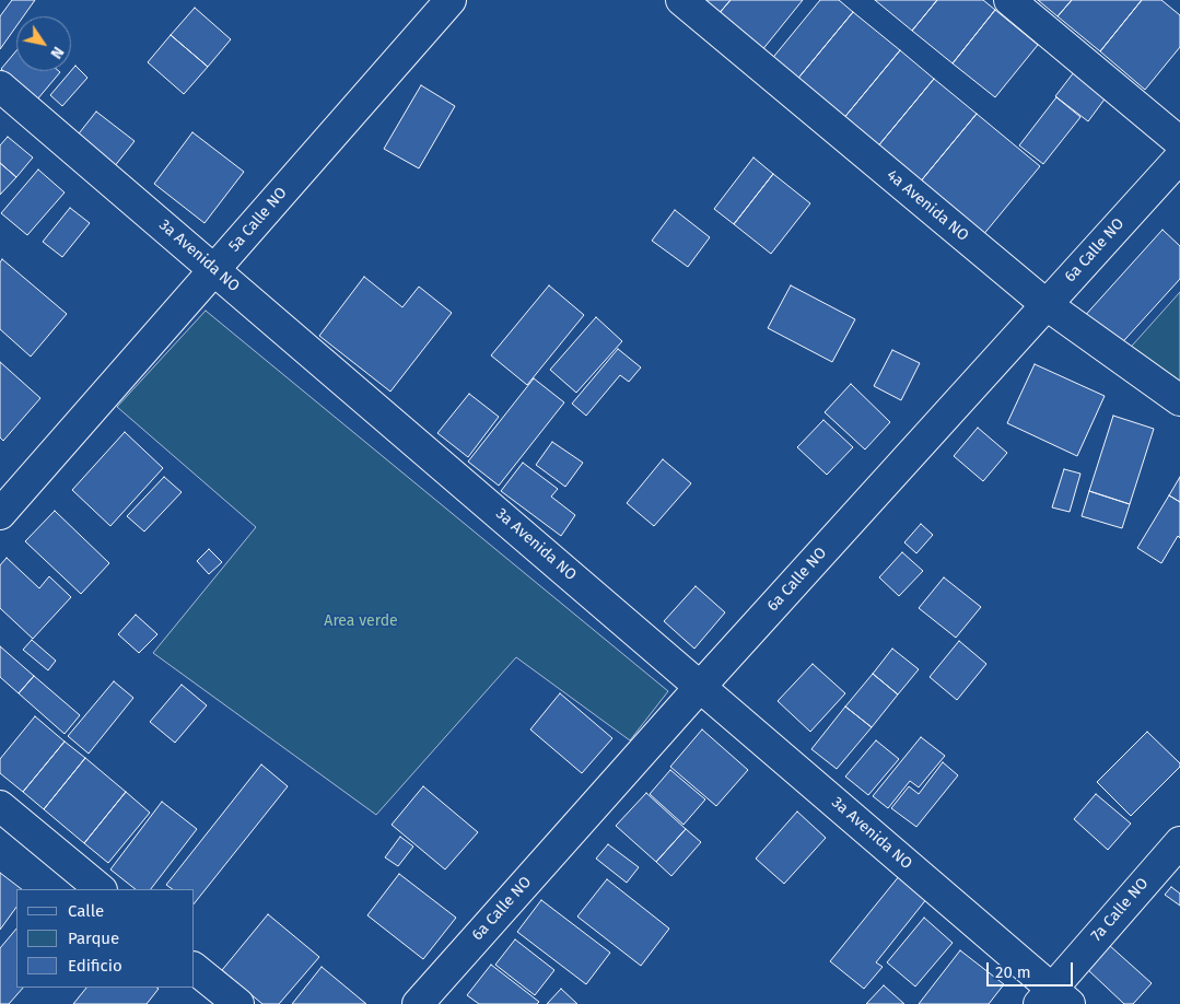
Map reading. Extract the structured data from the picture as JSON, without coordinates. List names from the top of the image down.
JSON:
{
  "streets": {
    "street": [
      "4a Avenida NO",
      "5a Calle NO",
      "6a Calle NO",
      "3a Avenida NO",
      "7a Calle NO"
    ]
  },
  "crossings": [
    ["4a Avenida NO", "6a Calle NO"],
    ["5a Calle NO", "3a Avenida NO"],
    ["6a Calle NO", "3a Avenida NO"],
    ["3a Avenida NO", "7a Calle NO"]
  ],
  "parks": ["Area verde"],
  "legend": ["Calle", "Parque", "Edificio"],
  "scale_bar": "20 m",
  "north": "bottom right"
}
